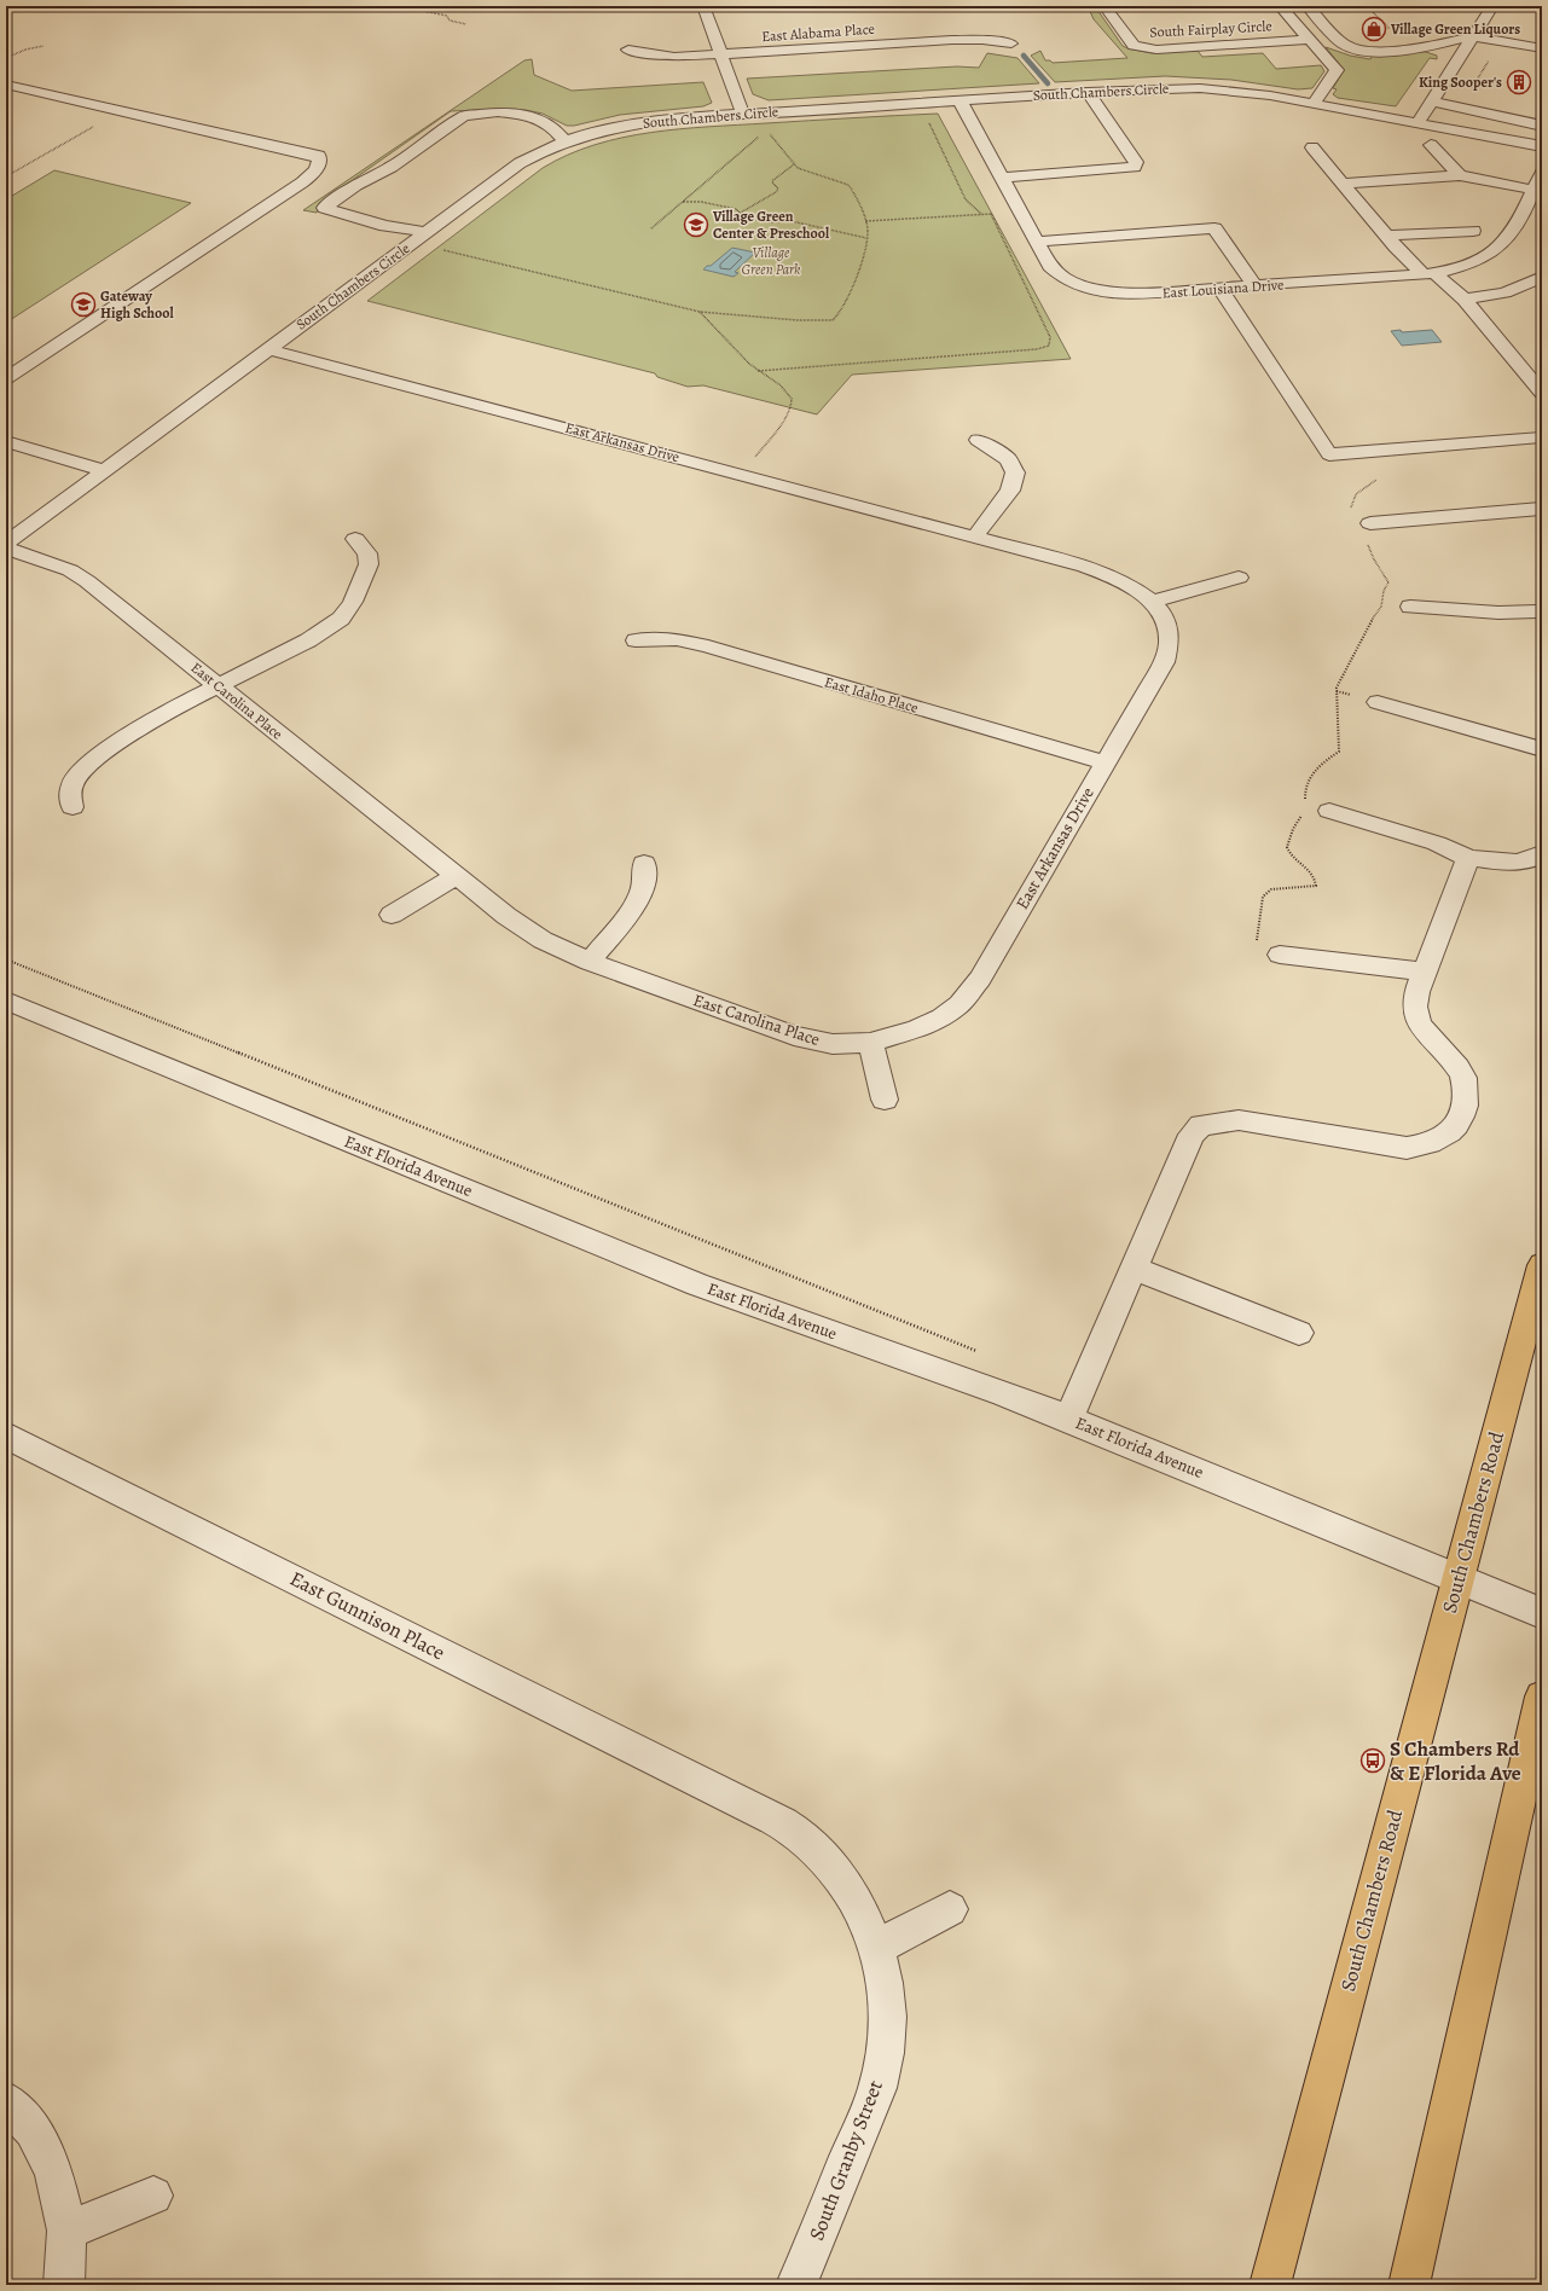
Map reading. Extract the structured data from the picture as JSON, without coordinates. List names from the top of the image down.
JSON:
{
  "streets": {
    "main road": ["South Chambers Road"],
    "street": [
      "South Fairplay Circle",
      "East Alabama Place",
      "South Chambers Circle",
      "East Louisiana Drive",
      "East Arkansas Drive",
      "East Idaho Place",
      "East Carolina Place",
      "East Florida Avenue",
      "East Gunnison Place",
      "South Granby Street"
    ]
  },
  "crossings": [
    ["South Fairplay Circle", "South Chambers Circle"],
    ["South Chambers Circle", "East Louisiana Drive"],
    ["South Chambers Circle", "East Arkansas Drive"],
    ["East Arkansas Drive", "East Idaho Place"],
    ["East Arkansas Drive", "East Carolina Place"],
    ["East Florida Avenue", "South Chambers Road"],
    ["East Gunnison Place", "South Granby Street"]
  ],
  "parks": ["Village Green Park"],
  "places": {
    "shop": ["Village Green Liquors"],
    "building": ["King Sooper's"],
    "school or university": ["Village Green Center & Preschool", "Gateway High School"],
    "bus stop": ["S Chambers Rd & E Florida Ave"]
  }
}
